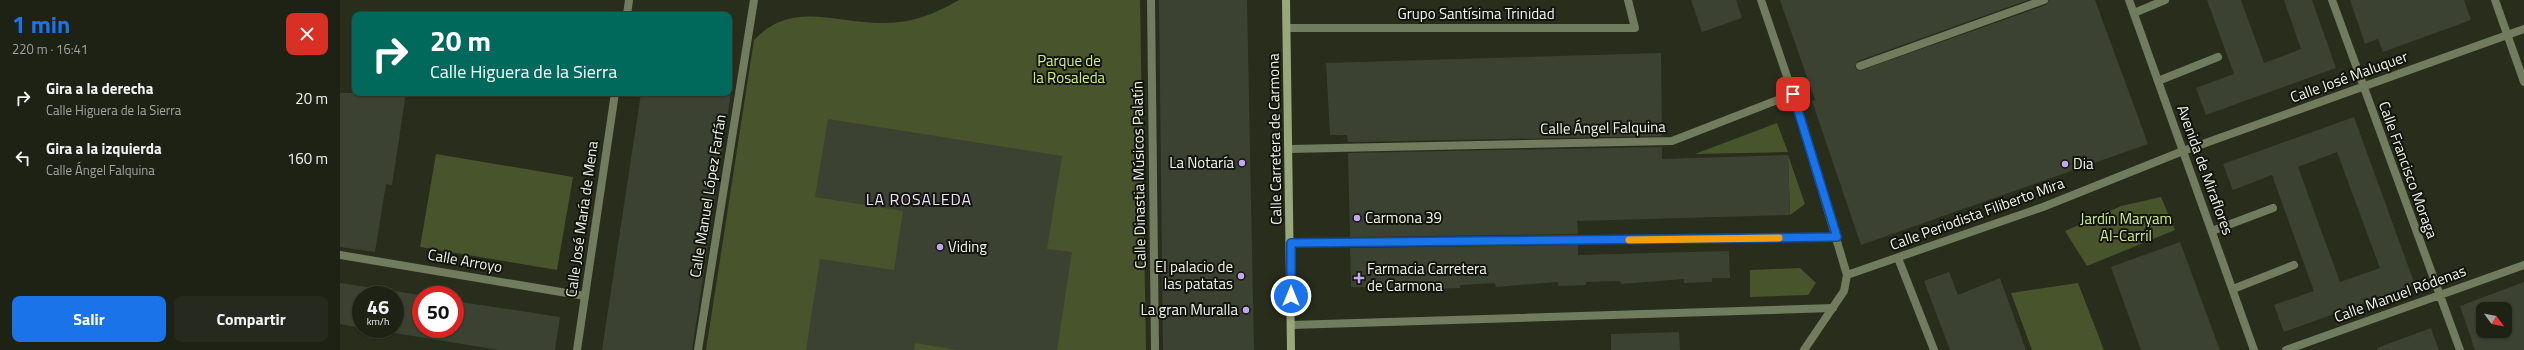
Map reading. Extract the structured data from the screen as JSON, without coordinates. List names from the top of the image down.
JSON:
{
  "streets": {
    "main road": ["Calle Carretera de Carmona"],
    "street": [
      "Grupo Santísima Trinidad",
      "Calle José Maluquer",
      "Calle Ángel Falquina",
      "Avenida de Miraflores",
      "Calle Francisco Moraga",
      "Calle Dinastia Músicos Palatín",
      "Calle Manuel López Farfán",
      "Calle Periodista Filiberto Mira",
      "Calle José María de Mena",
      "Calle Arroyo",
      "Calle Manuel Ródenas"
    ]
  },
  "crossings": [
    ["Grupo Santísima Trinidad", "Calle Carretera de Carmona"],
    ["Calle José Maluquer", "Avenida de Miraflores"],
    ["Calle José Maluquer", "Calle Francisco Moraga"],
    ["Calle José Maluquer", "Calle Periodista Filiberto Mira"],
    ["Calle Ángel Falquina", "Calle Carretera de Carmona"],
    ["Avenida de Miraflores", "Calle Periodista Filiberto Mira"],
    ["Calle Francisco Moraga", "Calle Manuel Ródenas"],
    ["Calle José María de Mena", "Calle Arroyo"]
  ],
  "districts": ["LA ROSALEDA"],
  "parks": ["Parque de la Rosaleda", "Jardín Maryam Al-Carril"],
  "places": {
    "other": [
      "La Notaría",
      "Dia",
      "Carmona 39",
      "Viding",
      "El palacio de las patatas",
      "La gran Muralla"
    ],
    "health": ["Farmacia Carretera de Carmona"]
  },
  "north": "bottom right",
  "page": {
    "heading": ["1 min", "220 m · 16:41"],
    "turn": ["20 m", "Calle Higuera de la Sierra"],
    "list": [
      {
        "name": "Gira a la derecha",
        "note": "Calle Higuera de la Sierra",
        "value": "20 m"
      },
      {
        "name": "Gira a la izquierda",
        "note": "Calle Ángel Falquina",
        "value": "160 m"
      }
    ],
    "speed": "46 km/h",
    "limit": "50",
    "buttons": ["Salir", "Compartir"]
  }
}
